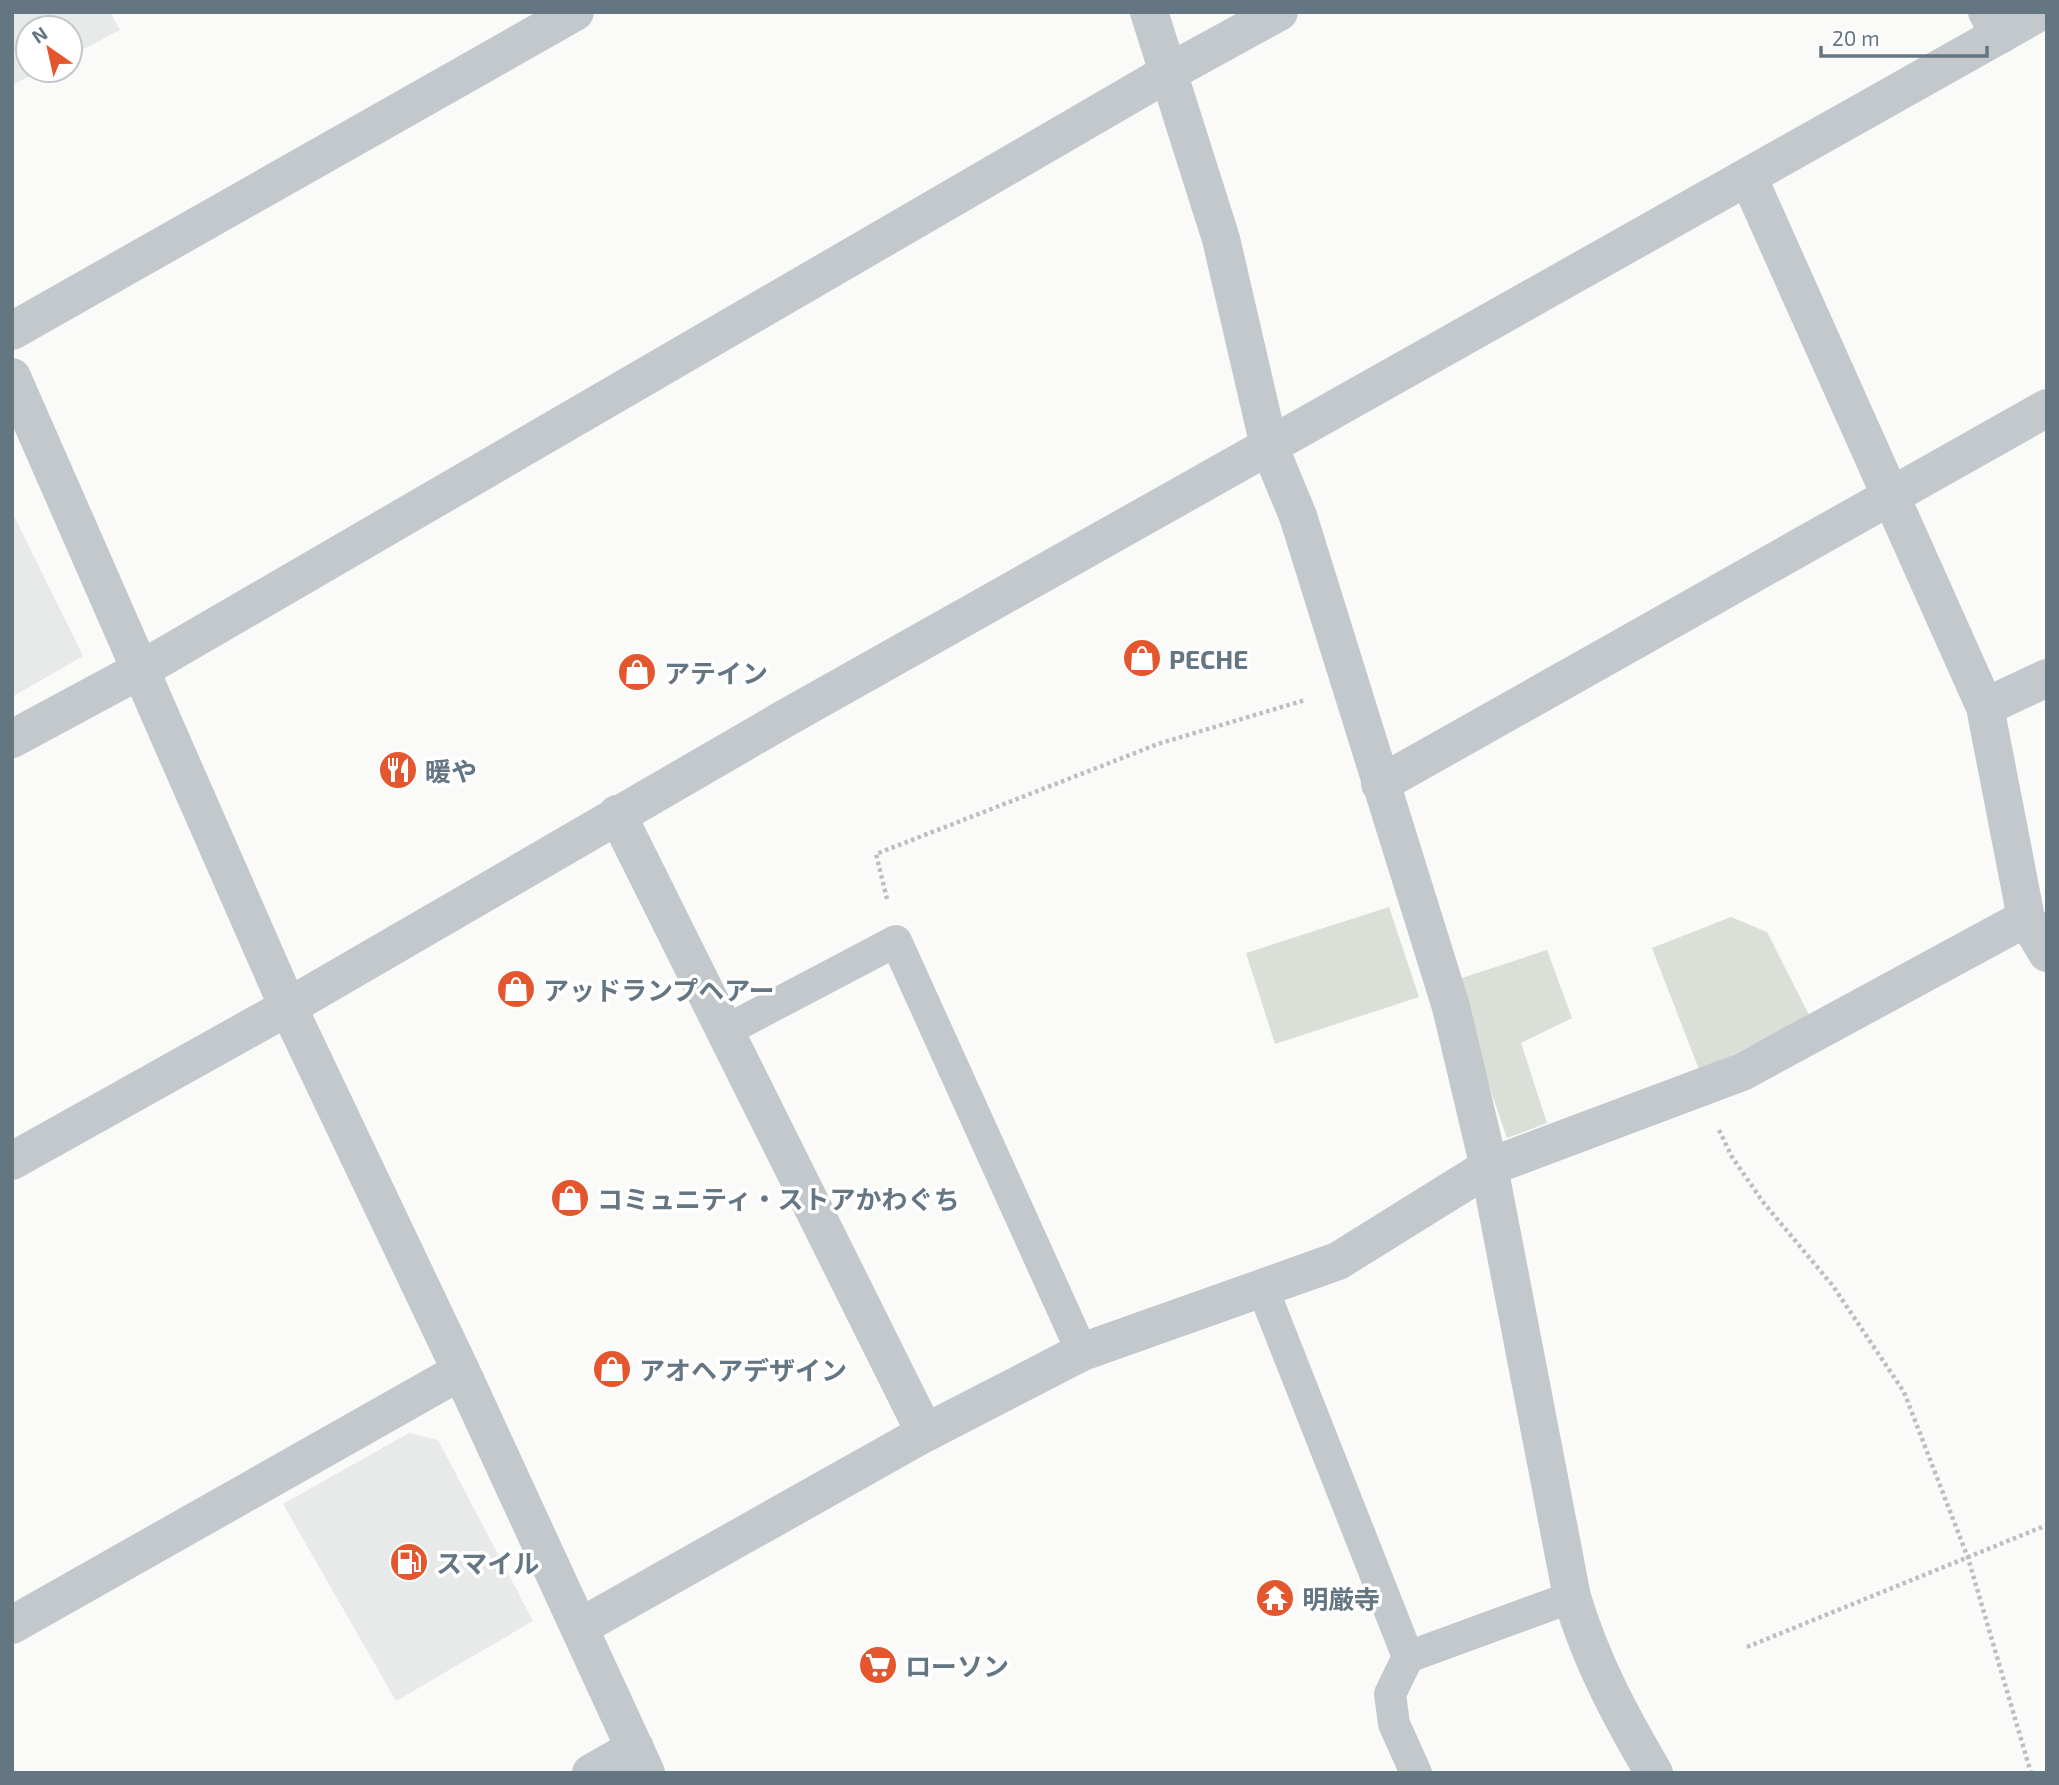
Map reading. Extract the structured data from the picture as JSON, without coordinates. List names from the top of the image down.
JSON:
{
  "places": {
    "shop": [
      "PECHE",
      "アテイン",
      "アッドランプヘアー",
      "コミュニティ・ストアかわぐち",
      "アオヘアデザイン"
    ],
    "restaurant": ["暖や"],
    "fuel station": ["スマイル"],
    "temple": ["明厳寺"],
    "supermarket": ["ローソン"]
  },
  "scale_bar": "20 m",
  "north": "top left"
}
